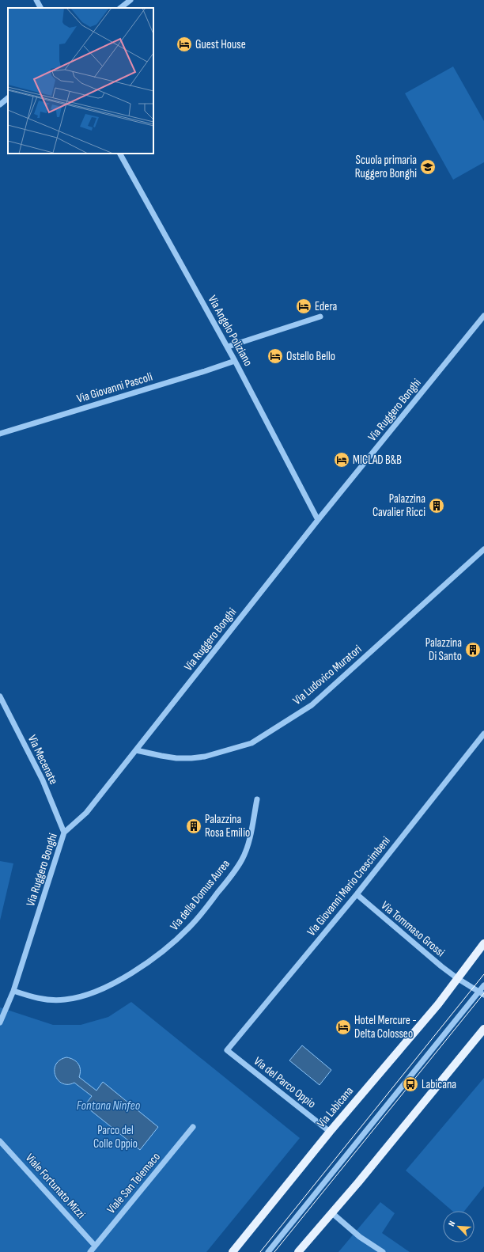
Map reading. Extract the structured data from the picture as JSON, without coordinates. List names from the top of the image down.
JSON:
{
  "streets": {
    "main road": ["Via Labicana"],
    "street": [
      "Via Angelo Poliziano",
      "Via Giovanni Pascoli",
      "Via Ruggero Bonghi",
      "Via Ludovico Muratori",
      "Via Mecenate",
      "Via Giovanni Mario Crescimbeni",
      "Via della Domus Aurea",
      "Via Tommaso Grossi",
      "Via del Parco Oppio",
      "Viale San Telemaco",
      "Viale Fortunato Mizzi"
    ]
  },
  "crossings": [
    ["Via Angelo Poliziano", "Via Giovanni Pascoli"],
    ["Via Angelo Poliziano", "Via Ruggero Bonghi"],
    ["Via Ruggero Bonghi", "Via Ludovico Muratori"],
    ["Via Ruggero Bonghi", "Via Mecenate"],
    ["Via Ruggero Bonghi", "Via della Domus Aurea"],
    ["Via Giovanni Mario Crescimbeni", "Via Tommaso Grossi"],
    ["Via Giovanni Mario Crescimbeni", "Via del Parco Oppio"],
    ["Via Tommaso Grossi", "Via Labicana"],
    ["Via del Parco Oppio", "Via Labicana"],
    ["Viale San Telemaco", "Viale Fortunato Mizzi"]
  ],
  "water": ["Fontana Ninfeo"],
  "parks": ["Parco del Colle Oppio"],
  "places": {
    "hotel": [
      "Guest House",
      "Edera",
      "Ostello Bello",
      "MICLAD B&B",
      "Hotel Mercure - Delta Colosseo"
    ],
    "school or university": ["Scuola primaria Ruggero Bonghi"],
    "building": ["Palazzina Cavalier Ricci", "Palazzina Di Santo", "Palazzina Rosa Emilio"],
    "bus stop": ["Labicana"]
  },
  "north": "top left"
}
